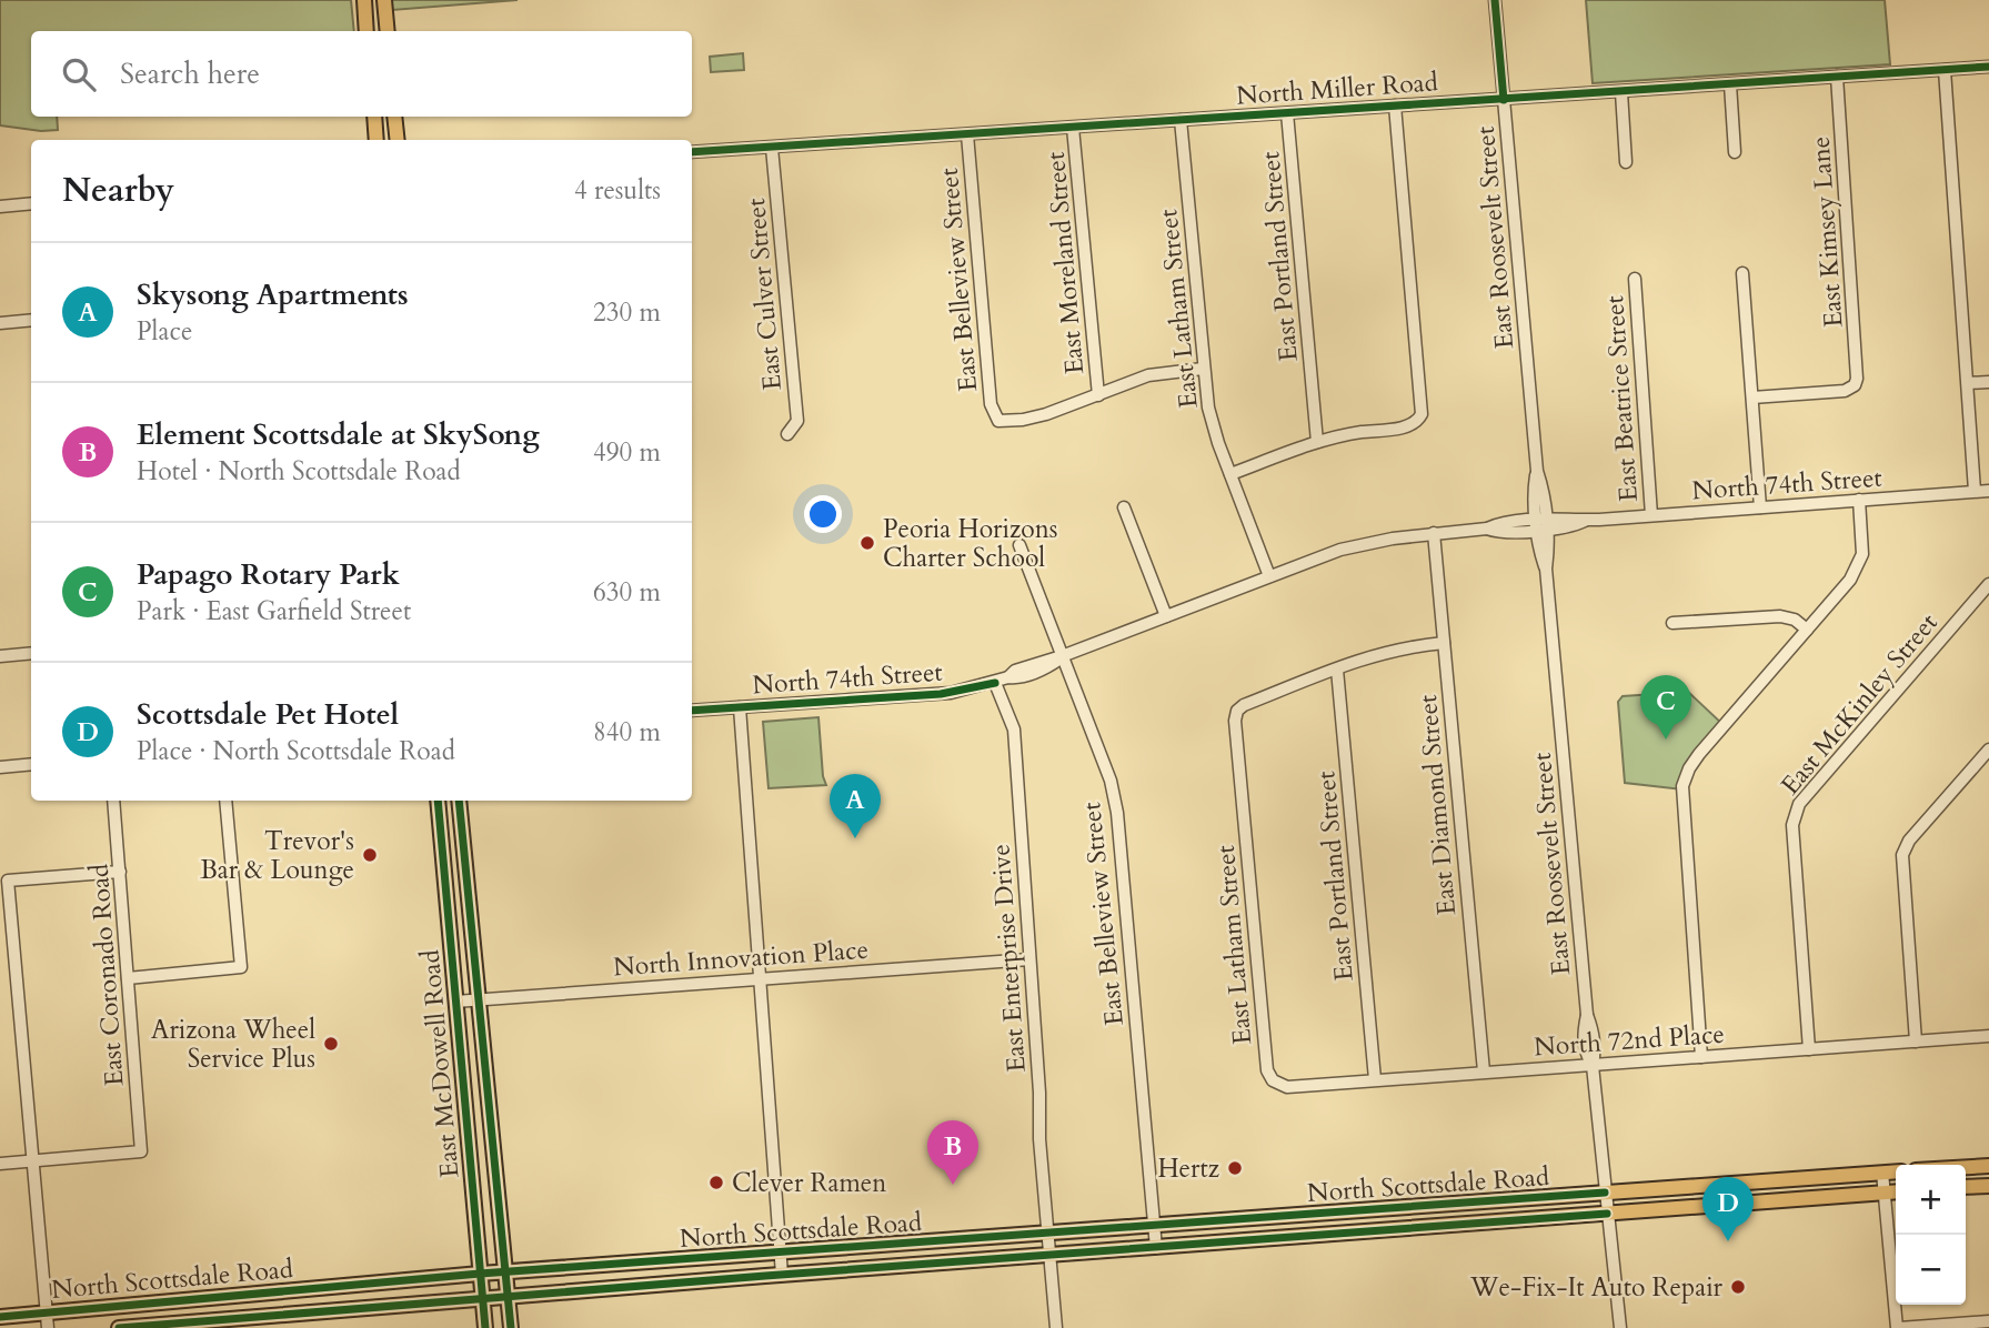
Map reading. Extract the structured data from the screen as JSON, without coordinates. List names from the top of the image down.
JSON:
{
  "streets": {
    "main road": ["East McDowell Road", "North Scottsdale Road"],
    "street": [
      "North Miller Road",
      "East Kimsey Lane",
      "East Roosevelt Street",
      "East Portland Street",
      "East Moreland Street",
      "East Belleview Street",
      "East Culver Street",
      "East Latham Street",
      "East Beatrice Street",
      "North 74th Street",
      "East McKinley Street",
      "East Diamond Street",
      "North Innovation Place",
      "East Enterprise Drive",
      "East Coronado Road",
      "North 72nd Place"
    ]
  },
  "crossings": [
    ["North Miller Road", "East Kimsey Lane"],
    ["North Miller Road", "East Roosevelt Street"],
    ["North Miller Road", "East Portland Street"],
    ["North Miller Road", "East Moreland Street"],
    ["North Miller Road", "East Belleview Street"],
    ["North Miller Road", "East Culver Street"],
    ["North Miller Road", "East Latham Street"],
    ["East Roosevelt Street", "North 74th Street"],
    ["East Roosevelt Street", "North 72nd Place"],
    ["East Roosevelt Street", "North Scottsdale Road"],
    ["East Portland Street", "East Latham Street"],
    ["East Portland Street", "North 72nd Place"],
    ["East Moreland Street", "East Belleview Street"],
    ["East Belleview Street", "North 74th Street"],
    ["East Belleview Street", "North Scottsdale Road"],
    ["East Latham Street", "North 74th Street"],
    ["East Latham Street", "North 72nd Place"],
    ["East Beatrice Street", "North 74th Street"],
    ["North 74th Street", "East Diamond Street"],
    ["North 74th Street", "East Enterprise Drive"],
    ["East McKinley Street", "North 72nd Place"],
    ["East Diamond Street", "North 72nd Place"],
    ["North Innovation Place", "East Enterprise Drive"],
    ["North Innovation Place", "East McDowell Road"],
    ["East Enterprise Drive", "North Scottsdale Road"],
    ["East McDowell Road", "North Scottsdale Road"]
  ],
  "places": [
    "Peoria Horizons Charter School",
    "Trevor's Bar & Lounge",
    "Arizona Wheel Service Plus",
    "Hertz",
    "Clever Ramen",
    "We-Fix-It Auto Repair"
  ],
  "page": {
    "search": "Search here",
    "heading": ["Nearby", "4 results"],
    "list": [
      {
        "mark": "A",
        "name": "Skysong Apartments",
        "note": "Place",
        "value": "230 m"
      },
      {
        "mark": "B",
        "name": "Element Scottsdale at SkySong",
        "note": "Hotel · North Scottsdale Road",
        "value": "490 m"
      },
      {
        "mark": "C",
        "name": "Papago Rotary Park",
        "note": "Park · East Garfield Street",
        "value": "630 m"
      },
      {
        "mark": "D",
        "name": "Scottsdale Pet Hotel",
        "note": "Place · North Scottsdale Road",
        "value": "840 m"
      }
    ],
    "pins": [
      "C",
      "A",
      "B",
      "D"
    ],
    "map_buttons": ["+", "−"]
  }
}
